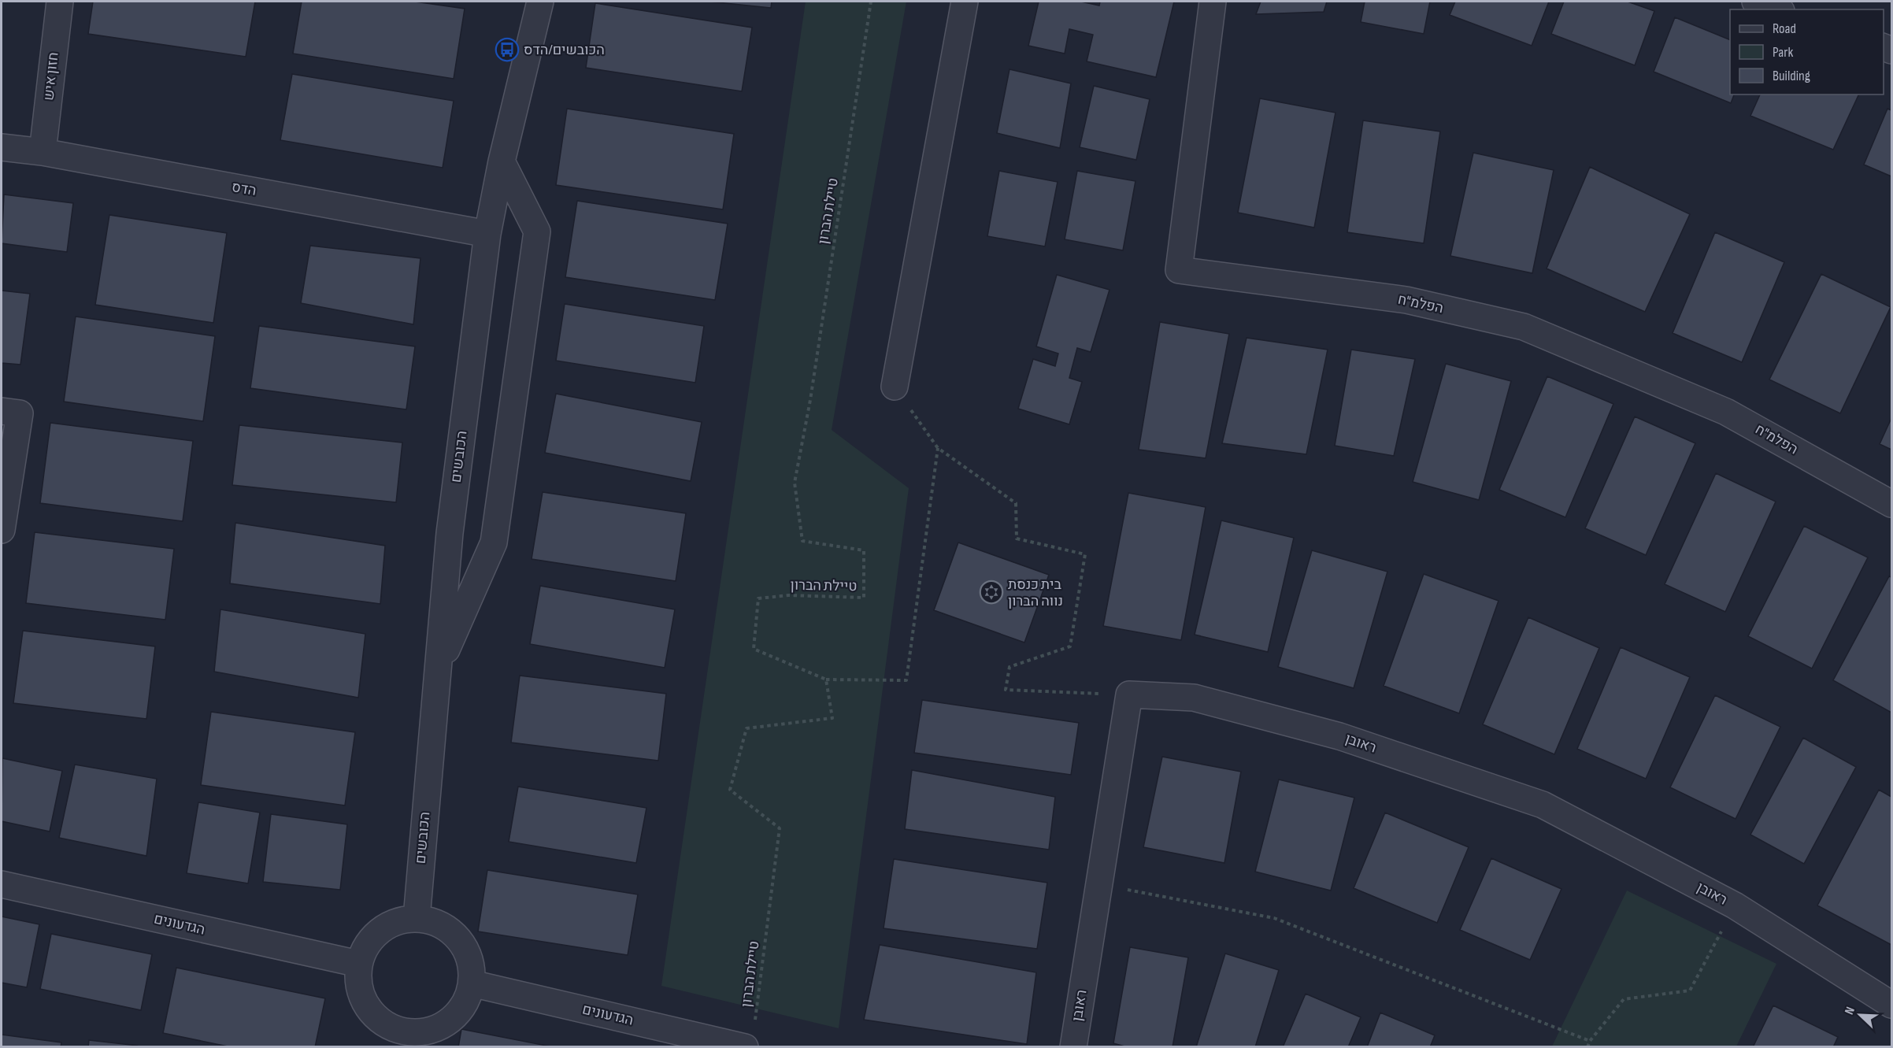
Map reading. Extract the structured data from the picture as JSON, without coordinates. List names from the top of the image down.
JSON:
{
  "streets": {
    "street": [
      "חזון איש",
      "הדס",
      "הפלמ\"ח",
      "הכובשים",
      "ראובן",
      "הגדעונים"
    ],
    "path": ["טיילת הברון"]
  },
  "crossings": [
    ["חזון איש", "הדס"],
    ["הדס", "הכובשים"],
    ["טיילת הברון", "הגדעונים"],
    ["הכובשים", "הגדעונים"]
  ],
  "places": {
    "bus stop": ["הכובשים/הדס"],
    "synagogue": ["בית כנסת נווה הברון"]
  },
  "legend": ["Road", "Park", "Building"],
  "north": "top left"
}
